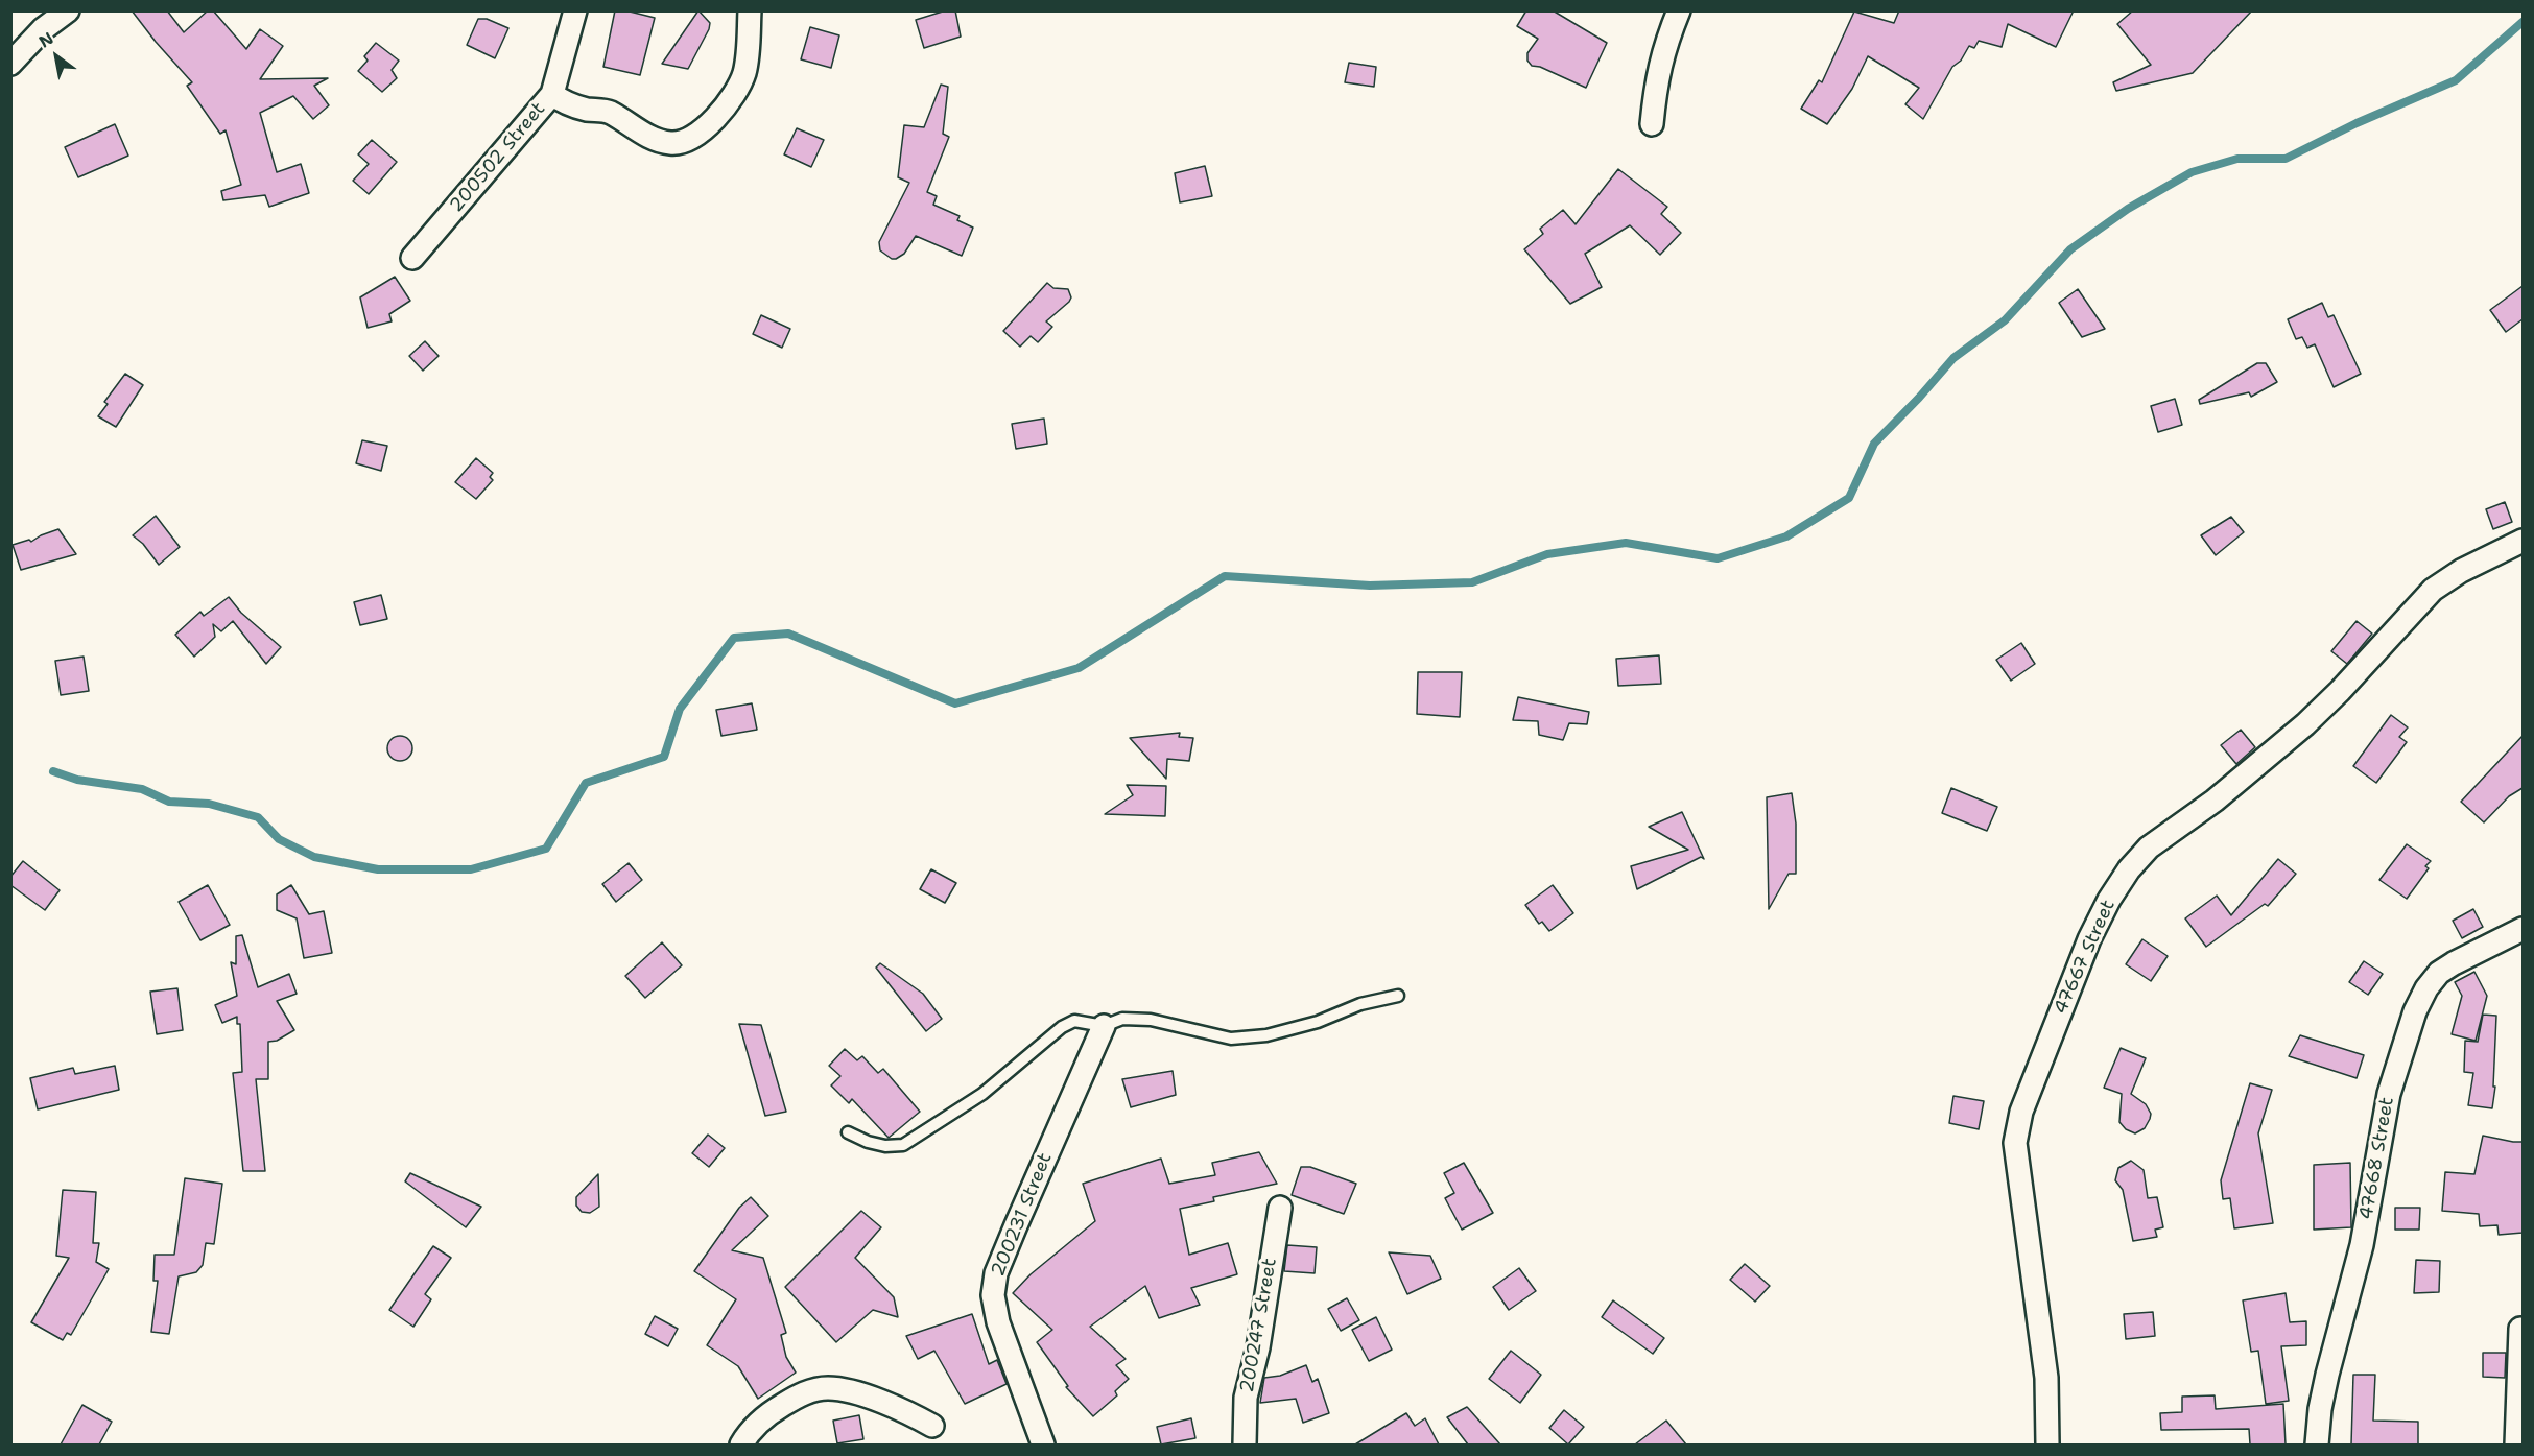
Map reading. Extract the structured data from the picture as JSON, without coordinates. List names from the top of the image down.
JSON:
{
  "streets": {
    "street": [
      "200502 Street",
      "47667 Street",
      "47668 Street",
      "200231 Street",
      "200247 Street"
    ]
  },
  "north": "top left"
}
